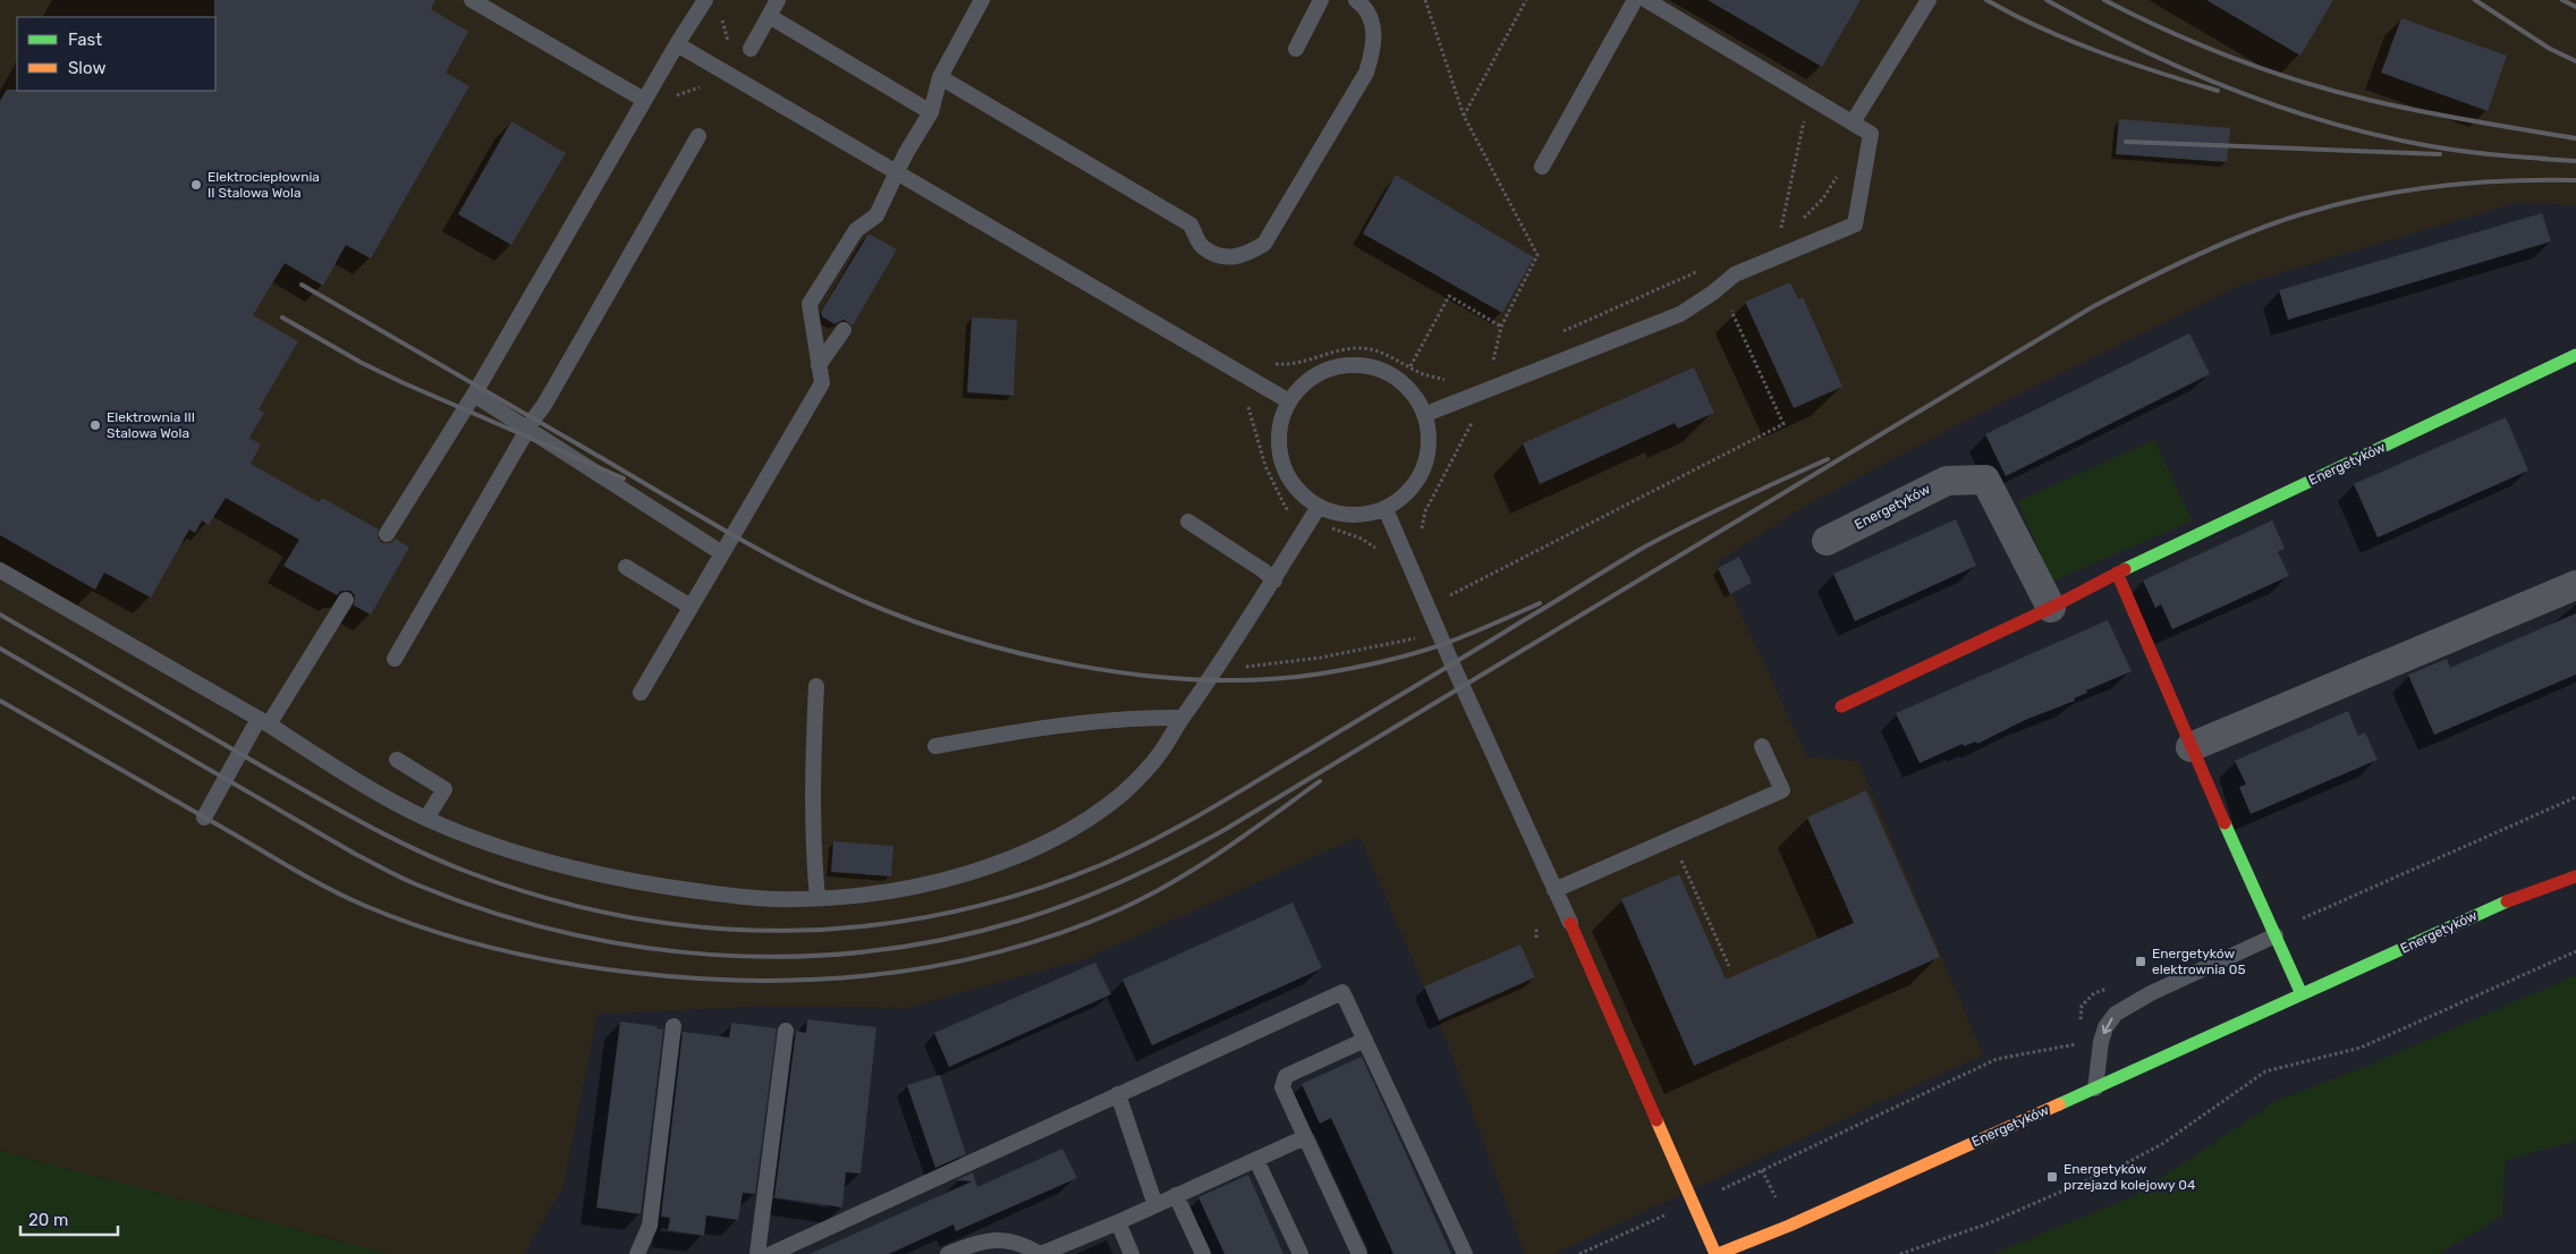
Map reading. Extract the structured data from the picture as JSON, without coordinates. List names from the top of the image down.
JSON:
{
  "streets": {
    "street": ["Energetyków"]
  },
  "places": {
    "other": ["Elektrociepłownia II Stalowa Wola", "Elektrownia III Stalowa Wola"],
    "transit": ["Energetyków elektrownia 05", "Energetyków przejazd kolejowy 04"]
  },
  "legend": ["Fast", "Slow"],
  "scale_bar": "20 m"
}
